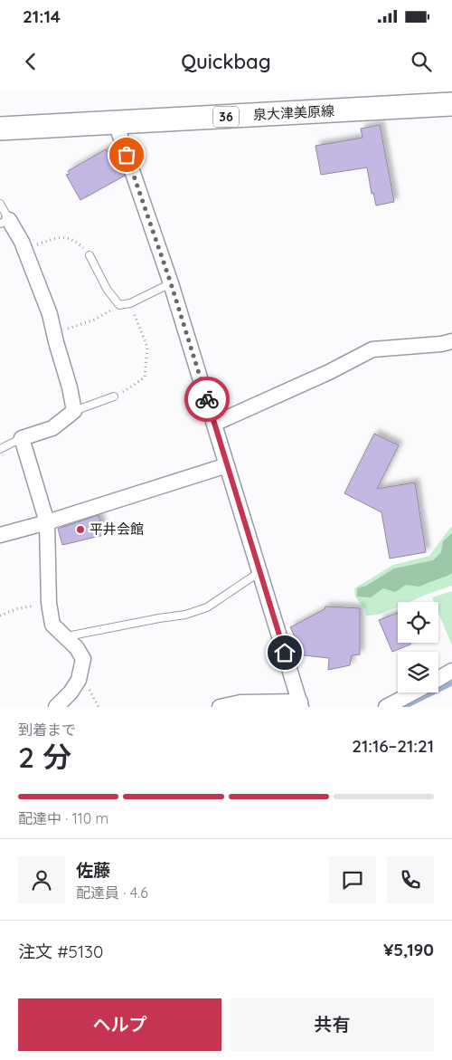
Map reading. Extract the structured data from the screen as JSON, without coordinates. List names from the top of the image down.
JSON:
{
  "streets": {
    "main road": ["泉大津美原線", "36"]
  },
  "places": ["平井会館"],
  "page": {
    "status": "21:14",
    "header": "Quickbag",
    "heading": ["2 分", "到着まで", "21:16–21:21"],
    "panel": [
      "佐藤",
      "配達員 · 4.6",
      "注文 #5130",
      "¥5,190"
    ],
    "bar": "配達中 · 110 m",
    "buttons": ["ヘルプ", "共有"]
  }
}
